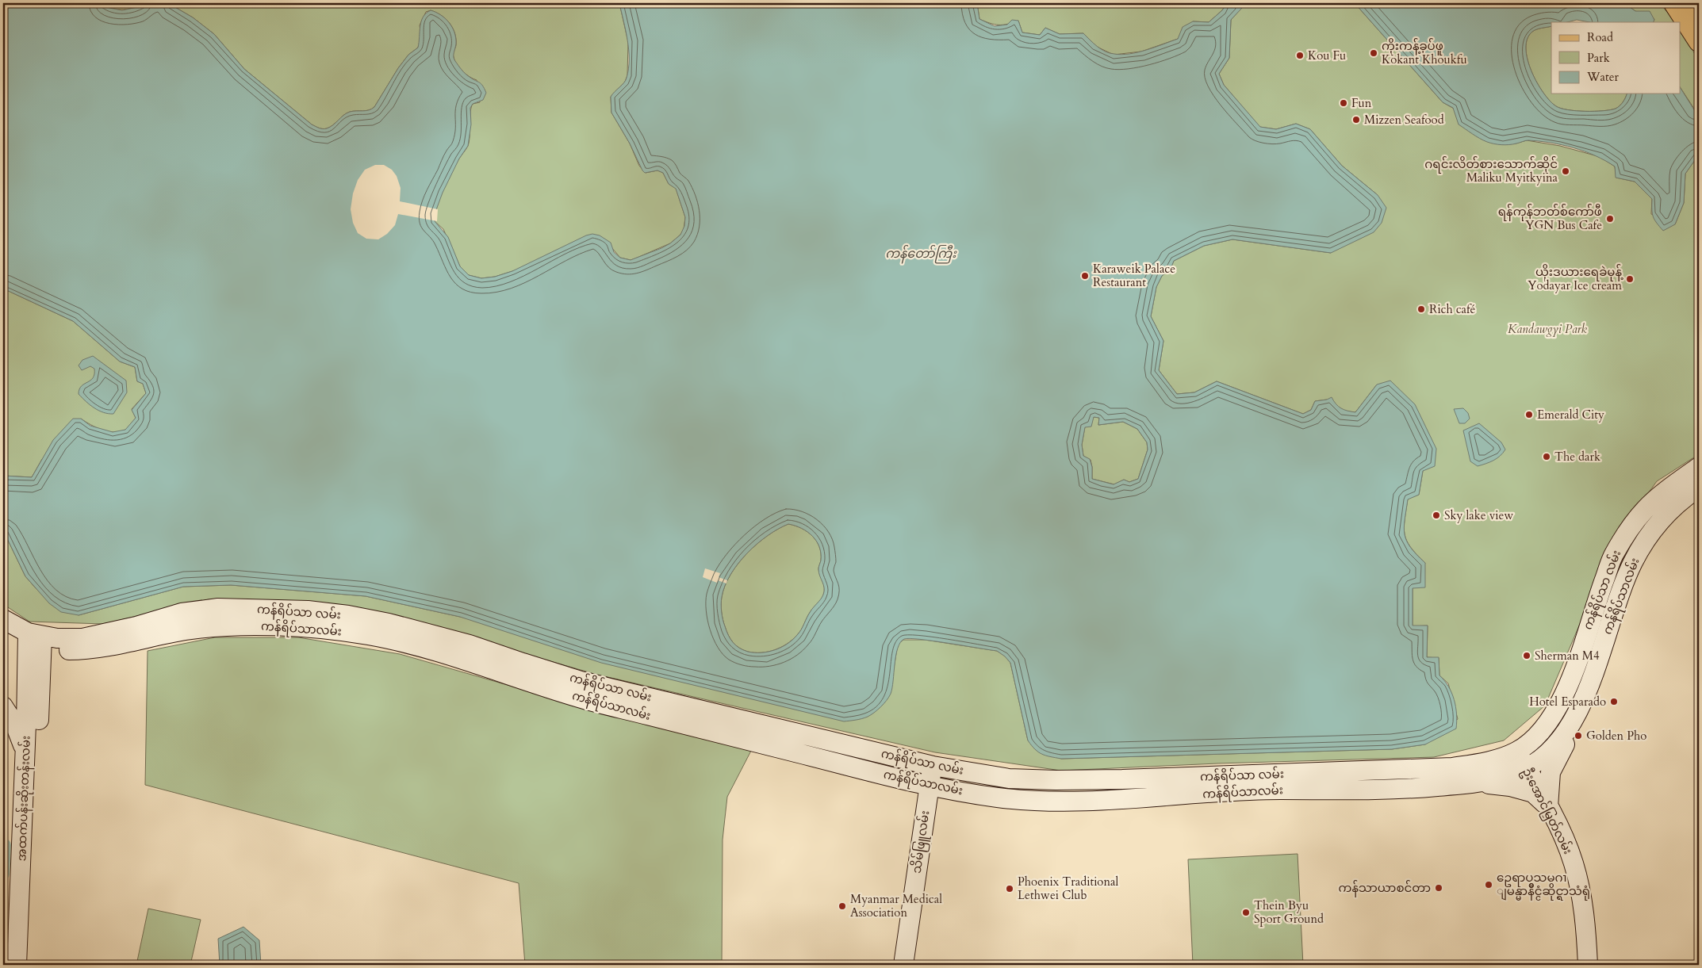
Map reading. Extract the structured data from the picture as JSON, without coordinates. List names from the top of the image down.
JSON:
{
  "streets": {
    "main road": [
      "ကန်ရိပ်သာ လမ်း",
      "ကန်ရိပ်သာလမ်း",
      "အထက်ပန်းဆိုးတန်းလမ်း",
      "ဦးအောင်မြတ်လမ်း",
      "သိမ်ဖြူလမ်း"
    ]
  },
  "crossings": [
    ["ကန်ရိပ်သာ လမ်း", "ကန်ရိပ်သာလမ်း"],
    ["ကန်ရိပ်သာ လမ်း", "အထက်ပန်းဆိုးတန်းလမ်း"],
    ["ကန်ရိပ်သာ လမ်း", "ဦးအောင်မြတ်လမ်း"],
    ["ကန်ရိပ်သာ လမ်း", "သိမ်ဖြူလမ်း"],
    ["ကန်ရိပ်သာလမ်း", "အထက်ပန်းဆိုးတန်းလမ်း"],
    ["ကန်ရိပ်သာလမ်း", "ဦးအောင်မြတ်လမ်း"],
    ["ကန်ရိပ်သာလမ်း", "သိမ်ဖြူလမ်း"]
  ],
  "water": ["ကန်တော်ကြီး"],
  "parks": ["Kandawgyi Park"],
  "places": [
    "ကိုးကန့်ခုပ်ဖူ Kokant Khoukfu",
    "Kou Fu",
    "Fun",
    "Mizzen Seafood",
    "ဂရင်းလိတ်စားသောက်ဆိုင် Maliku Myitkyina",
    "ရန်ကုန်ဘတ်စ်ကော်ဖီ YGN Bus Cafe",
    "Karaweik Palace Restaurant",
    "ယိုးဒယားရေခဲမုန့် Yodayar Ice cream",
    "Rich café",
    "Emerald City",
    "The dark",
    "Sky lake view",
    "Sherman M4",
    "Hotel Esparado",
    "Golden Pho",
    "ဥေရာပသမဂၢ ျမန္မာနိဳင္ငံဆိုင္ရာသံရုံ",
    "ကန်သာယာစင်တာ",
    "Phoenix Traditional Lethwei Club",
    "Myanmar Medical Association",
    "Thein Byu Sport Ground"
  ],
  "legend": ["Road", "Park", "Water"]
}
